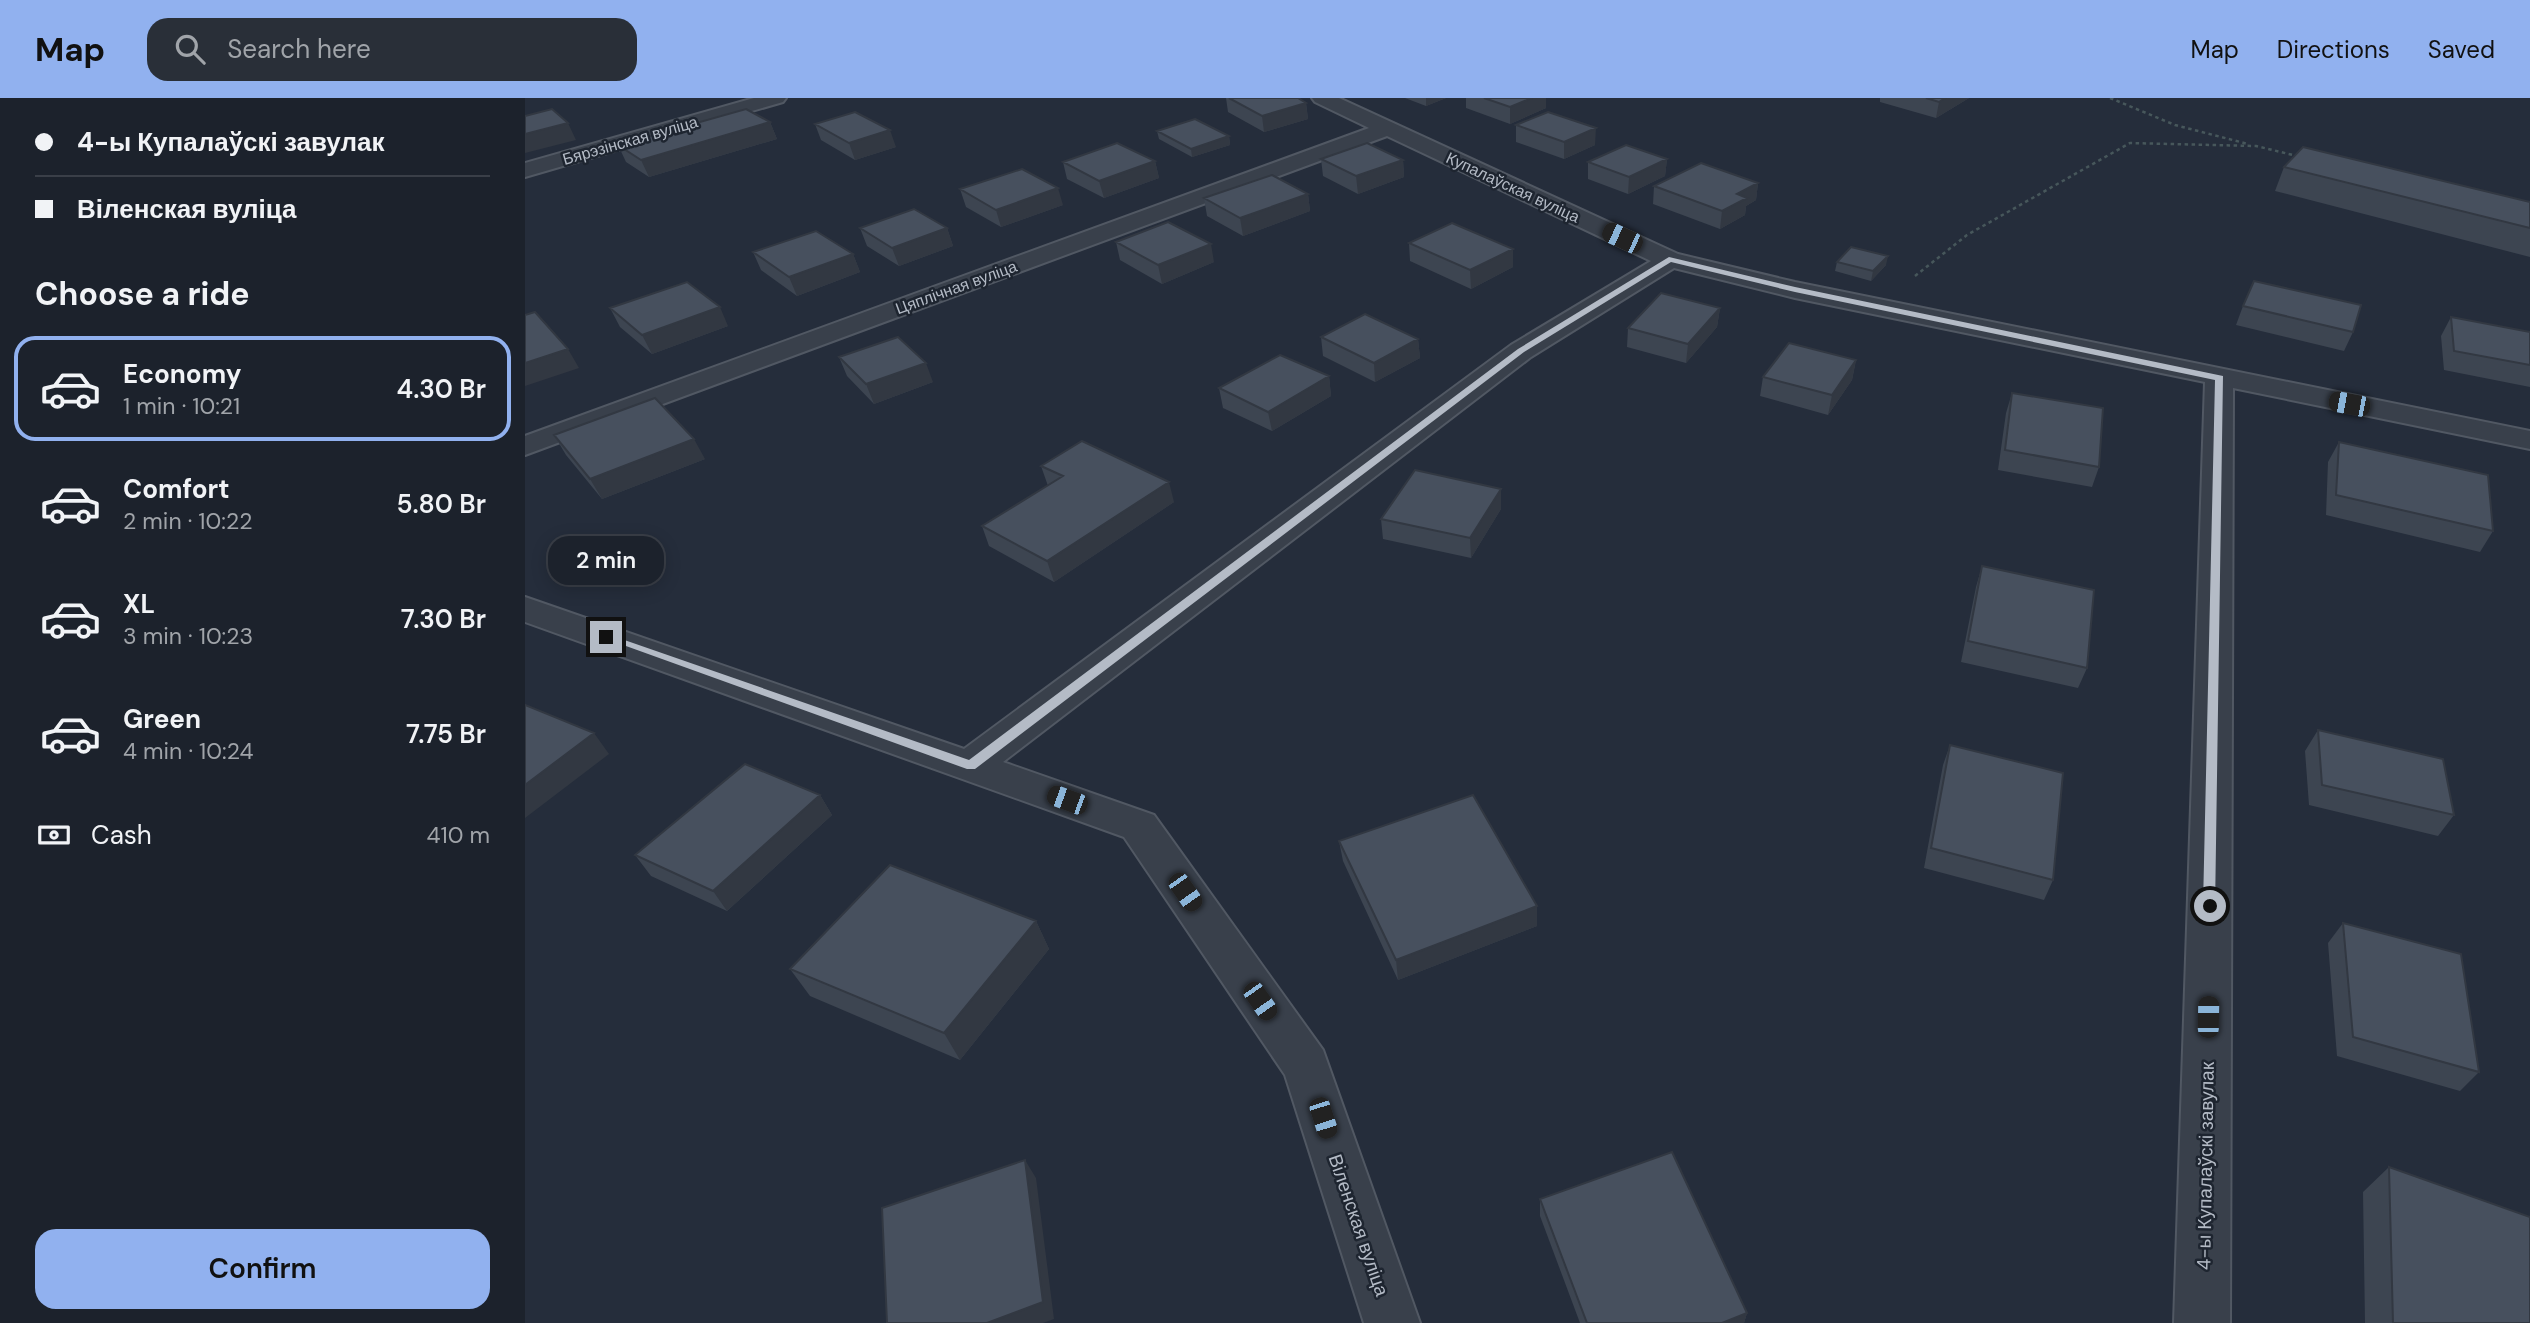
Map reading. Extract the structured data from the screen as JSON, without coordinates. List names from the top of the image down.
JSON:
{
  "streets": {
    "street": [
      "Бярэзінская вуліца",
      "Купалаўская вуліца",
      "Цяплічная вуліца",
      "4-ы Купалаўскі завулак",
      "Віленская вуліца"
    ]
  },
  "crossings": [
    ["Купалаўская вуліца", "Цяплічная вуліца"],
    ["Купалаўская вуліца", "4-ы Купалаўскі завулак"]
  ],
  "page": {
    "header": "Map",
    "search": "Search here",
    "nav": ["Map", "Directions", "Saved"],
    "banner": ["4-ы Купалаўскі завулак", "Віленская вуліца"],
    "heading": "Choose a ride",
    "list": [
      {
        "name": "Economy",
        "note": "1 min · 10:21",
        "value": "4.30 Br"
      },
      {
        "name": "Comfort",
        "note": "2 min · 10:22",
        "value": "5.80 Br"
      },
      {
        "name": "XL",
        "note": "3 min · 10:23",
        "value": "7.30 Br"
      },
      {
        "name": "Green",
        "note": "4 min · 10:24",
        "value": "7.75 Br"
      }
    ],
    "bubble": "2 min",
    "pay": ["Cash", "410 m"],
    "buttons": "Confirm"
  }
}
